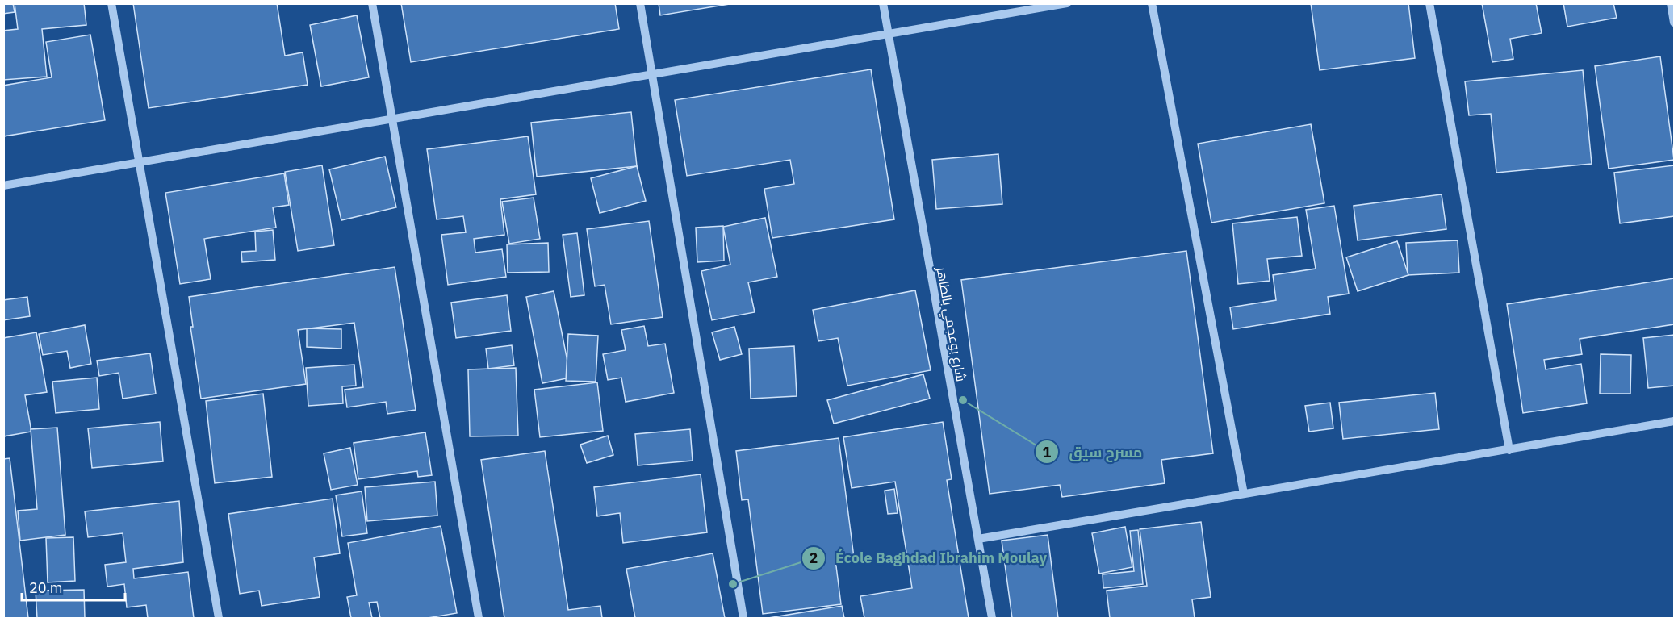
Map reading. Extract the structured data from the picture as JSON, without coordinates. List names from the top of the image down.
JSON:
{
  "streets": {
    "street": ["شارع بوعجمي بالطاهر"]
  },
  "places": ["مسرح سيق", "École Baghdad Ibrahim Moulay"],
  "scale_bar": "20 m"
}
